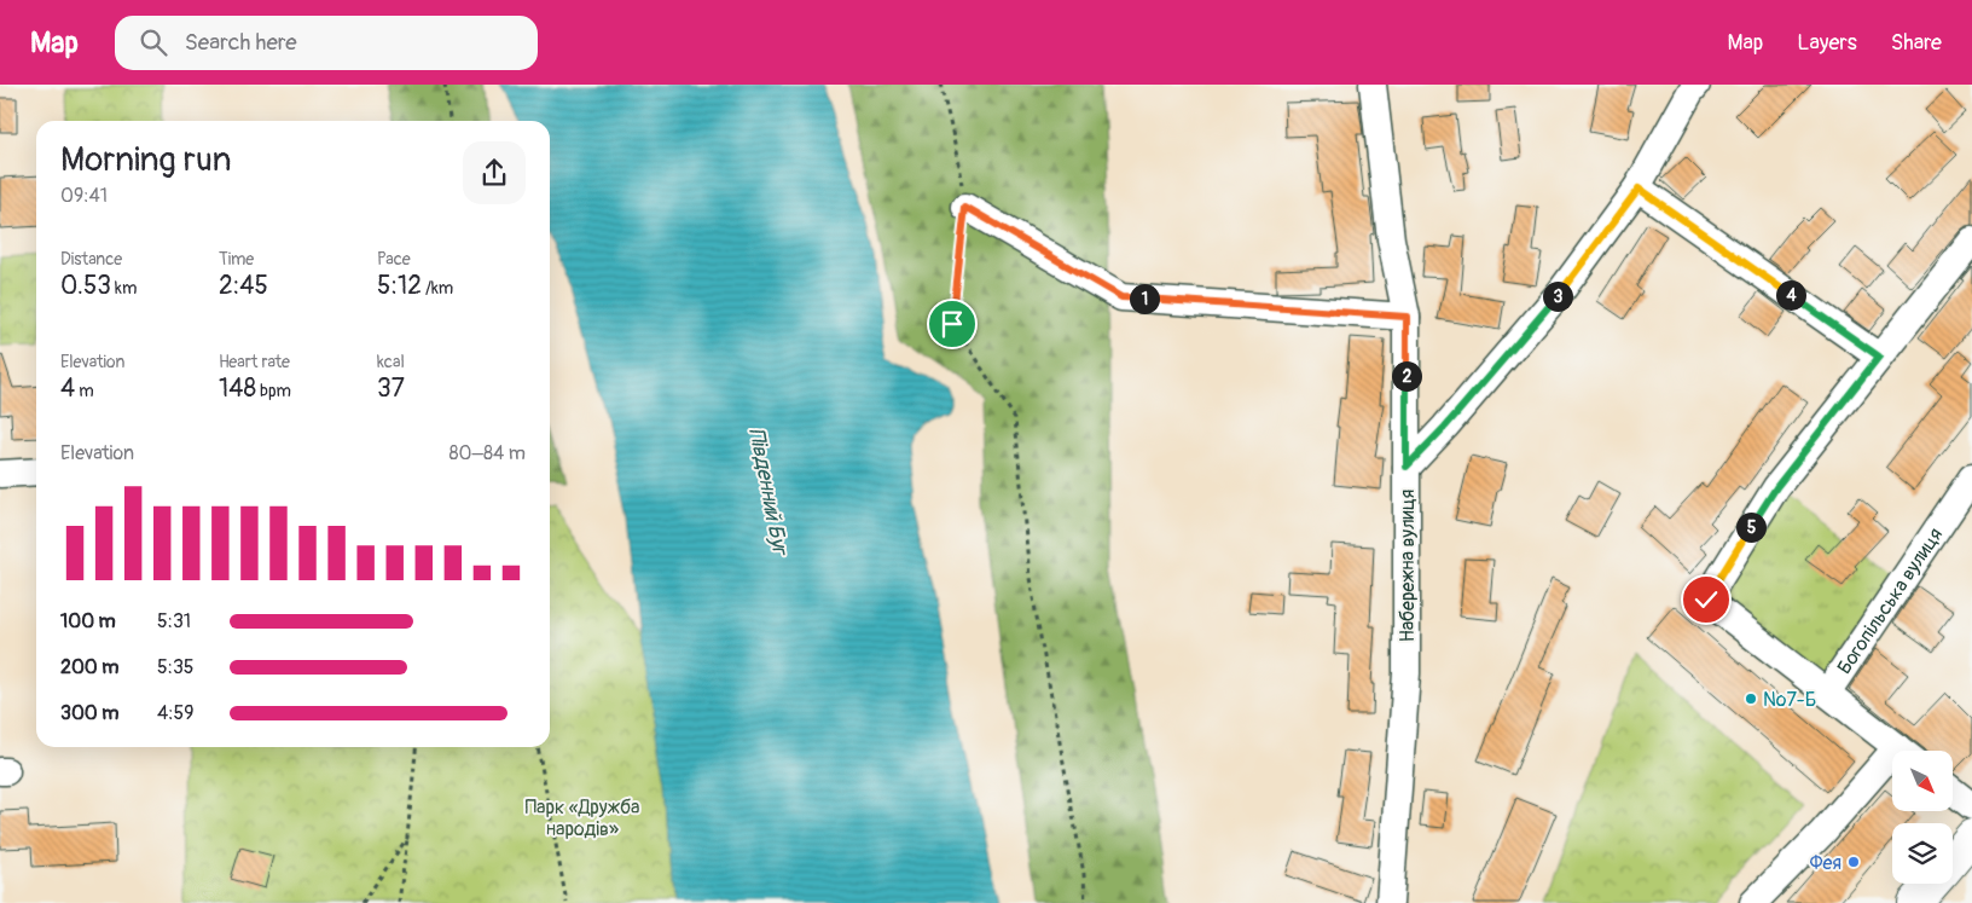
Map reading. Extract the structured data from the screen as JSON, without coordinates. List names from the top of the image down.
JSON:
{
  "streets": {
    "street": ["Набережна вулиця", "Богопільська вулиця"]
  },
  "water": ["Південний Буг"],
  "parks": ["Парк «Дружба народів»"],
  "places": ["№7-Б", "Фея"],
  "north": "bottom right",
  "page": {
    "header": "Map",
    "search": "Search here",
    "nav": ["Map", "Layers", "Share"],
    "heading": ["Morning run", "09:41"],
    "stats": [
      ["Distance", "0.53 km"],
      ["Time", "2:45"],
      ["Pace", "5:12 /km"],
      ["Elevation", "4 m"],
      ["Heart rate", "148 bpm"],
      ["kcal", "37"]
    ],
    "pins": [
      "4",
      "3",
      "1",
      "2",
      "5"
    ],
    "chart": ["Elevation", "80–84 m"],
    "list": [
      {
        "name": "100 m",
        "note": "5:31"
      },
      {
        "name": "200 m",
        "note": "5:35"
      },
      {
        "name": "300 m",
        "note": "4:59"
      }
    ]
  }
}
